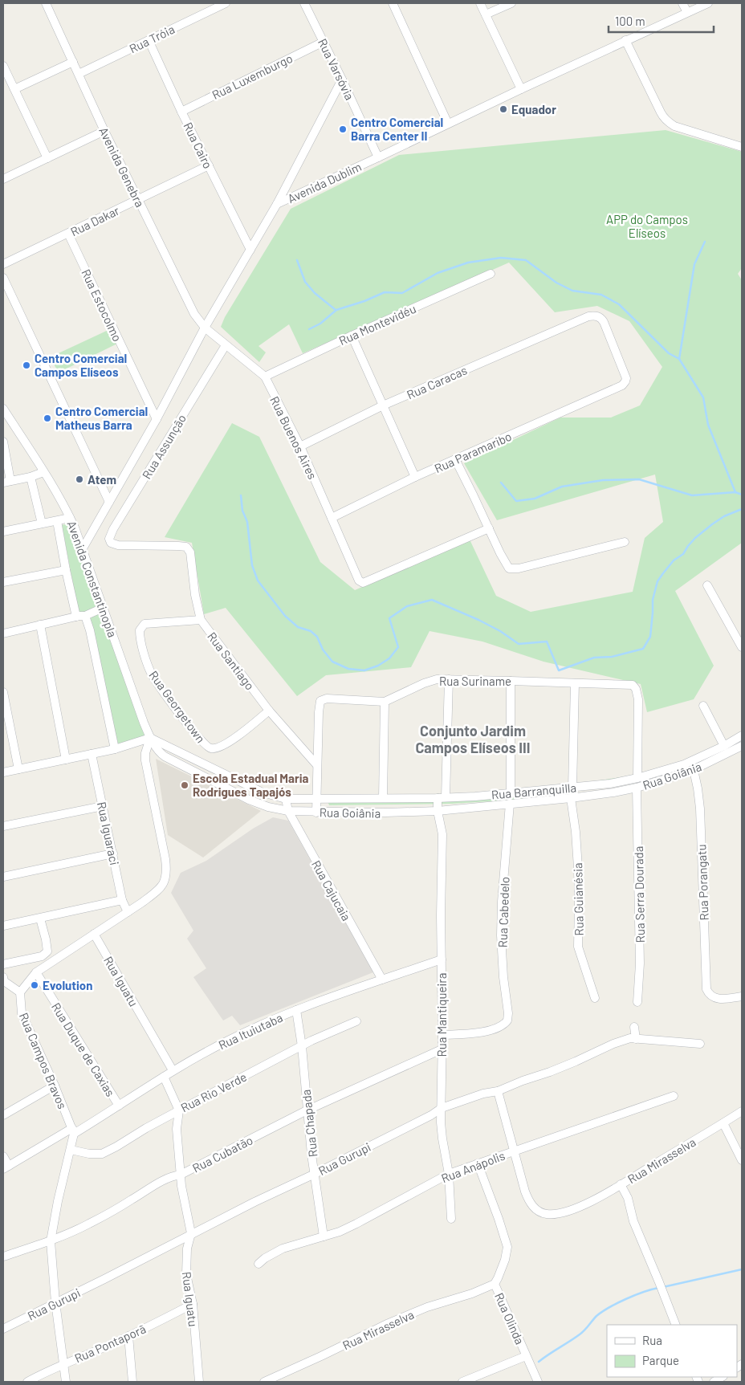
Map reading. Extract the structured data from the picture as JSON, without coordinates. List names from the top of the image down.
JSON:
{
  "streets": {
    "street": [
      "Rua Tróia",
      "Rua Varsóvia",
      "Rua Luxemburgo",
      "Rua Cairo",
      "Avenida Genebra",
      "Avenida Dublim",
      "Rua Dakar",
      "Rua Estocolmo",
      "Rua Montevidéu",
      "Rua Caracas",
      "Rua Buenos Aires",
      "Rua Assunção",
      "Rua Paramaribo",
      "Avenida Constantinopla",
      "Rua Santiago",
      "Rua Suriname",
      "Rua Georgetown",
      "Rua Goiânia",
      "Rua Barranquilla",
      "Rua Iguaraci",
      "Rua Porangatu",
      "Rua Cajucaia",
      "Rua Serra Dourada",
      "Rua Guianésia",
      "Rua Cabedelo",
      "Rua Iguatu",
      "Rua Mantiqueira",
      "Rua Ituiutaba",
      "Rua Duque de Caxias",
      "Rua Campos Bravos",
      "Rua Rio Verde",
      "Rua Chapada",
      "Rua Cubatão",
      "Rua Gurupi",
      "Rua Mirasselva",
      "Rua Anápolis",
      "Rua Olinda",
      "Rua Pontaporã"
    ]
  },
  "crossings": [
    ["Rua Tróia", "Rua Cairo"],
    ["Rua Tróia", "Avenida Genebra"],
    ["Rua Varsóvia", "Rua Luxemburgo"],
    ["Rua Varsóvia", "Avenida Dublim"],
    ["Rua Luxemburgo", "Rua Cairo"],
    ["Rua Cairo", "Avenida Dublim"],
    ["Rua Cairo", "Rua Dakar"],
    ["Avenida Genebra", "Avenida Dublim"],
    ["Avenida Genebra", "Rua Dakar"],
    ["Avenida Genebra", "Rua Buenos Aires"],
    ["Avenida Dublim", "Rua Estocolmo"],
    ["Avenida Dublim", "Rua Buenos Aires"],
    ["Avenida Dublim", "Avenida Constantinopla"],
    ["Rua Dakar", "Rua Estocolmo"],
    ["Rua Montevidéu", "Rua Buenos Aires"],
    ["Rua Caracas", "Rua Buenos Aires"],
    ["Rua Caracas", "Rua Paramaribo"],
    ["Rua Buenos Aires", "Rua Assunção"],
    ["Rua Buenos Aires", "Rua Paramaribo"],
    ["Rua Assunção", "Rua Santiago"],
    ["Avenida Constantinopla", "Rua Goiânia"],
    ["Rua Santiago", "Rua Suriname"],
    ["Rua Santiago", "Rua Georgetown"],
    ["Rua Suriname", "Rua Barranquilla"],
    ["Rua Suriname", "Rua Mantiqueira"],
    ["Rua Goiânia", "Rua Barranquilla"],
    ["Rua Goiânia", "Rua Porangatu"],
    ["Rua Goiânia", "Rua Cajucaia"],
    ["Rua Goiânia", "Rua Serra Dourada"],
    ["Rua Goiânia", "Rua Guianésia"],
    ["Rua Goiânia", "Rua Cabedelo"],
    ["Rua Goiânia", "Rua Mantiqueira"],
    ["Rua Barranquilla", "Rua Porangatu"],
    ["Rua Barranquilla", "Rua Mantiqueira"],
    ["Rua Cajucaia", "Rua Ituiutaba"],
    ["Rua Cabedelo", "Rua Mantiqueira"],
    ["Rua Iguatu", "Rua Ituiutaba"],
    ["Rua Iguatu", "Rua Rio Verde"],
    ["Rua Iguatu", "Rua Cubatão"],
    ["Rua Iguatu", "Rua Gurupi"],
    ["Rua Iguatu", "Rua Pontaporã"],
    ["Rua Mantiqueira", "Rua Ituiutaba"],
    ["Rua Mantiqueira", "Rua Cubatão"],
    ["Rua Mantiqueira", "Rua Gurupi"],
    ["Rua Mantiqueira", "Rua Anápolis"],
    ["Rua Ituiutaba", "Rua Duque de Caxias"],
    ["Rua Ituiutaba", "Rua Campos Bravos"],
    ["Rua Ituiutaba", "Rua Chapada"],
    ["Rua Rio Verde", "Rua Chapada"],
    ["Rua Chapada", "Rua Cubatão"],
    ["Rua Chapada", "Rua Gurupi"],
    ["Rua Chapada", "Rua Anápolis"],
    ["Rua Mirasselva", "Rua Anápolis"],
    ["Rua Mirasselva", "Rua Olinda"],
    ["Rua Anápolis", "Rua Olinda"]
  ],
  "districts": ["Conjunto Jardim Campos Elíseos III"],
  "parks": ["APP do Campos Elíseos"],
  "places": [
    "Equador",
    "Centro Comercial Barra Center II",
    "Centro Comercial Campos Elíseos",
    "Centro Comercial Matheus Barra",
    "Atem",
    "Escola Estadual Maria Rodrigues Tapajós",
    "Evolution"
  ],
  "legend": ["Rua", "Parque"],
  "scale_bar": "100 m"
}
